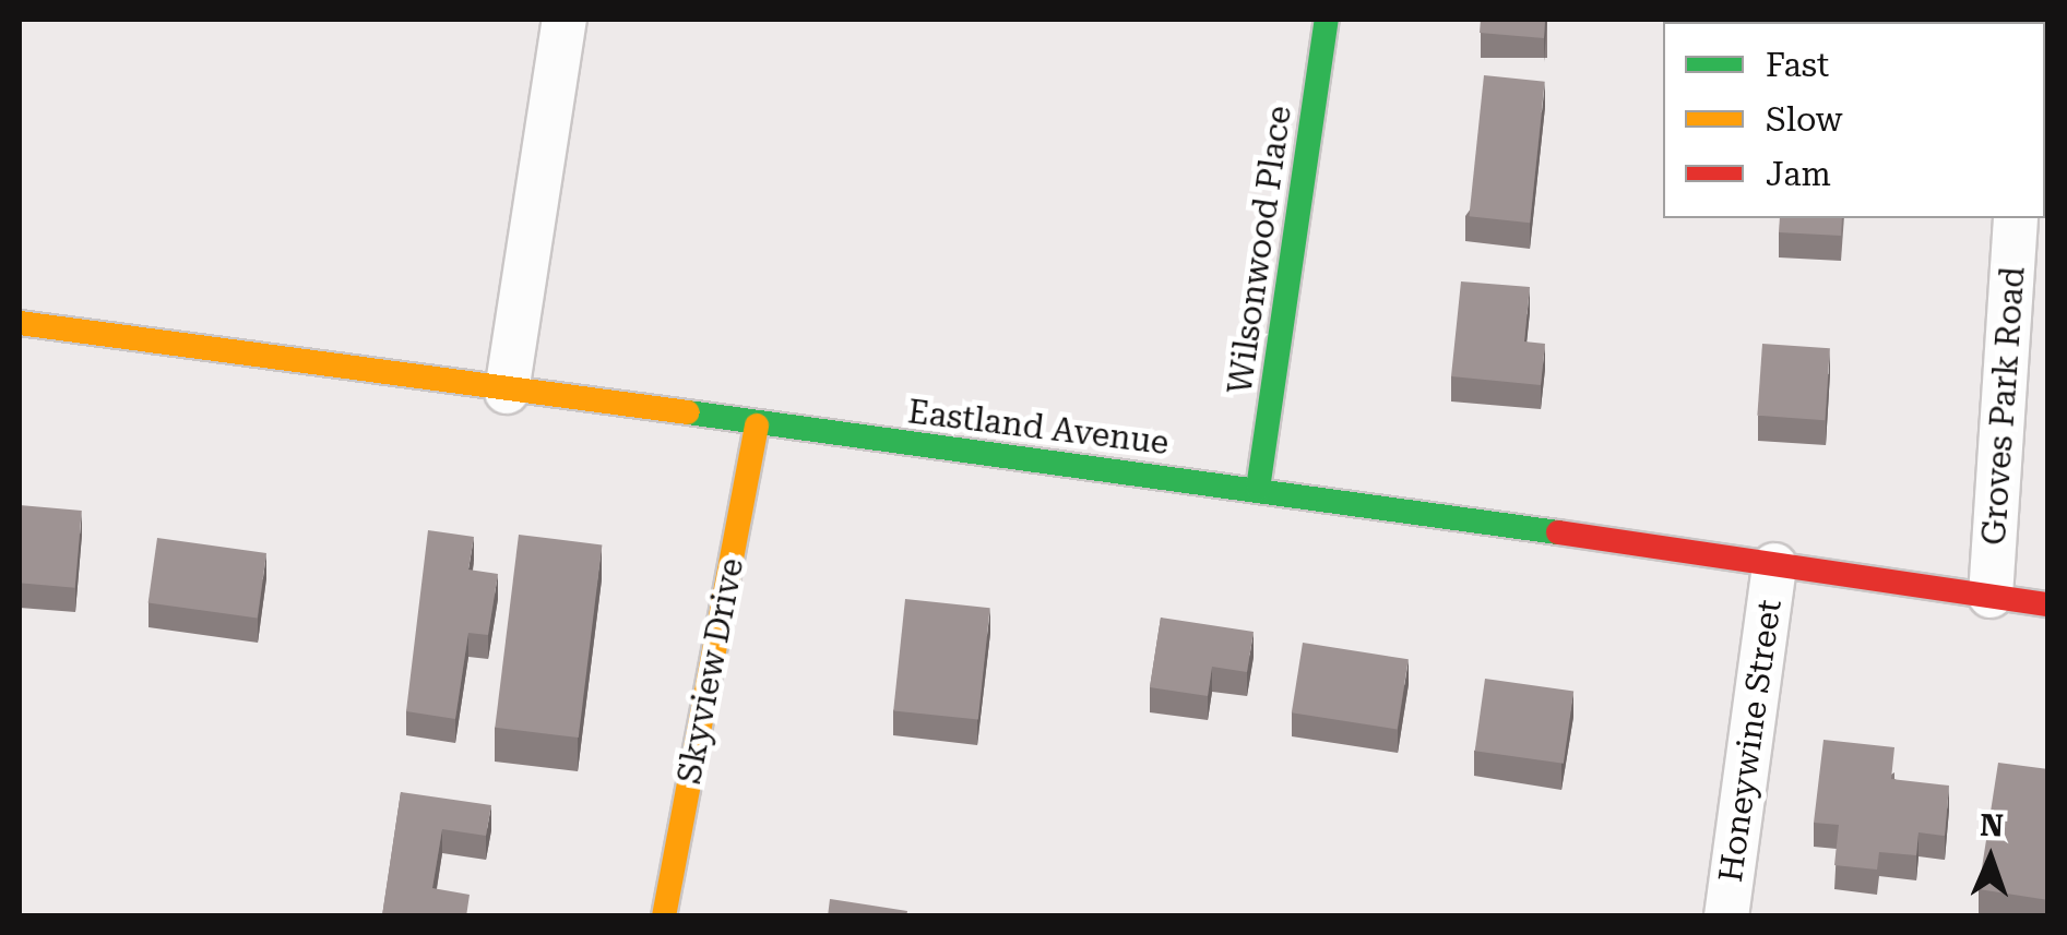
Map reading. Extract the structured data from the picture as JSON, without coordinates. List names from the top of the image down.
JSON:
{
  "streets": {
    "street": [
      "Wilsonwood Place",
      "Groves Park Road",
      "Eastland Avenue",
      "Skyview Drive",
      "Honeywine Street"
    ]
  },
  "crossings": [
    ["Wilsonwood Place", "Eastland Avenue"],
    ["Groves Park Road", "Eastland Avenue"],
    ["Eastland Avenue", "Skyview Drive"],
    ["Eastland Avenue", "Honeywine Street"]
  ],
  "legend": ["Fast", "Slow", "Jam"],
  "north": "top"
}
